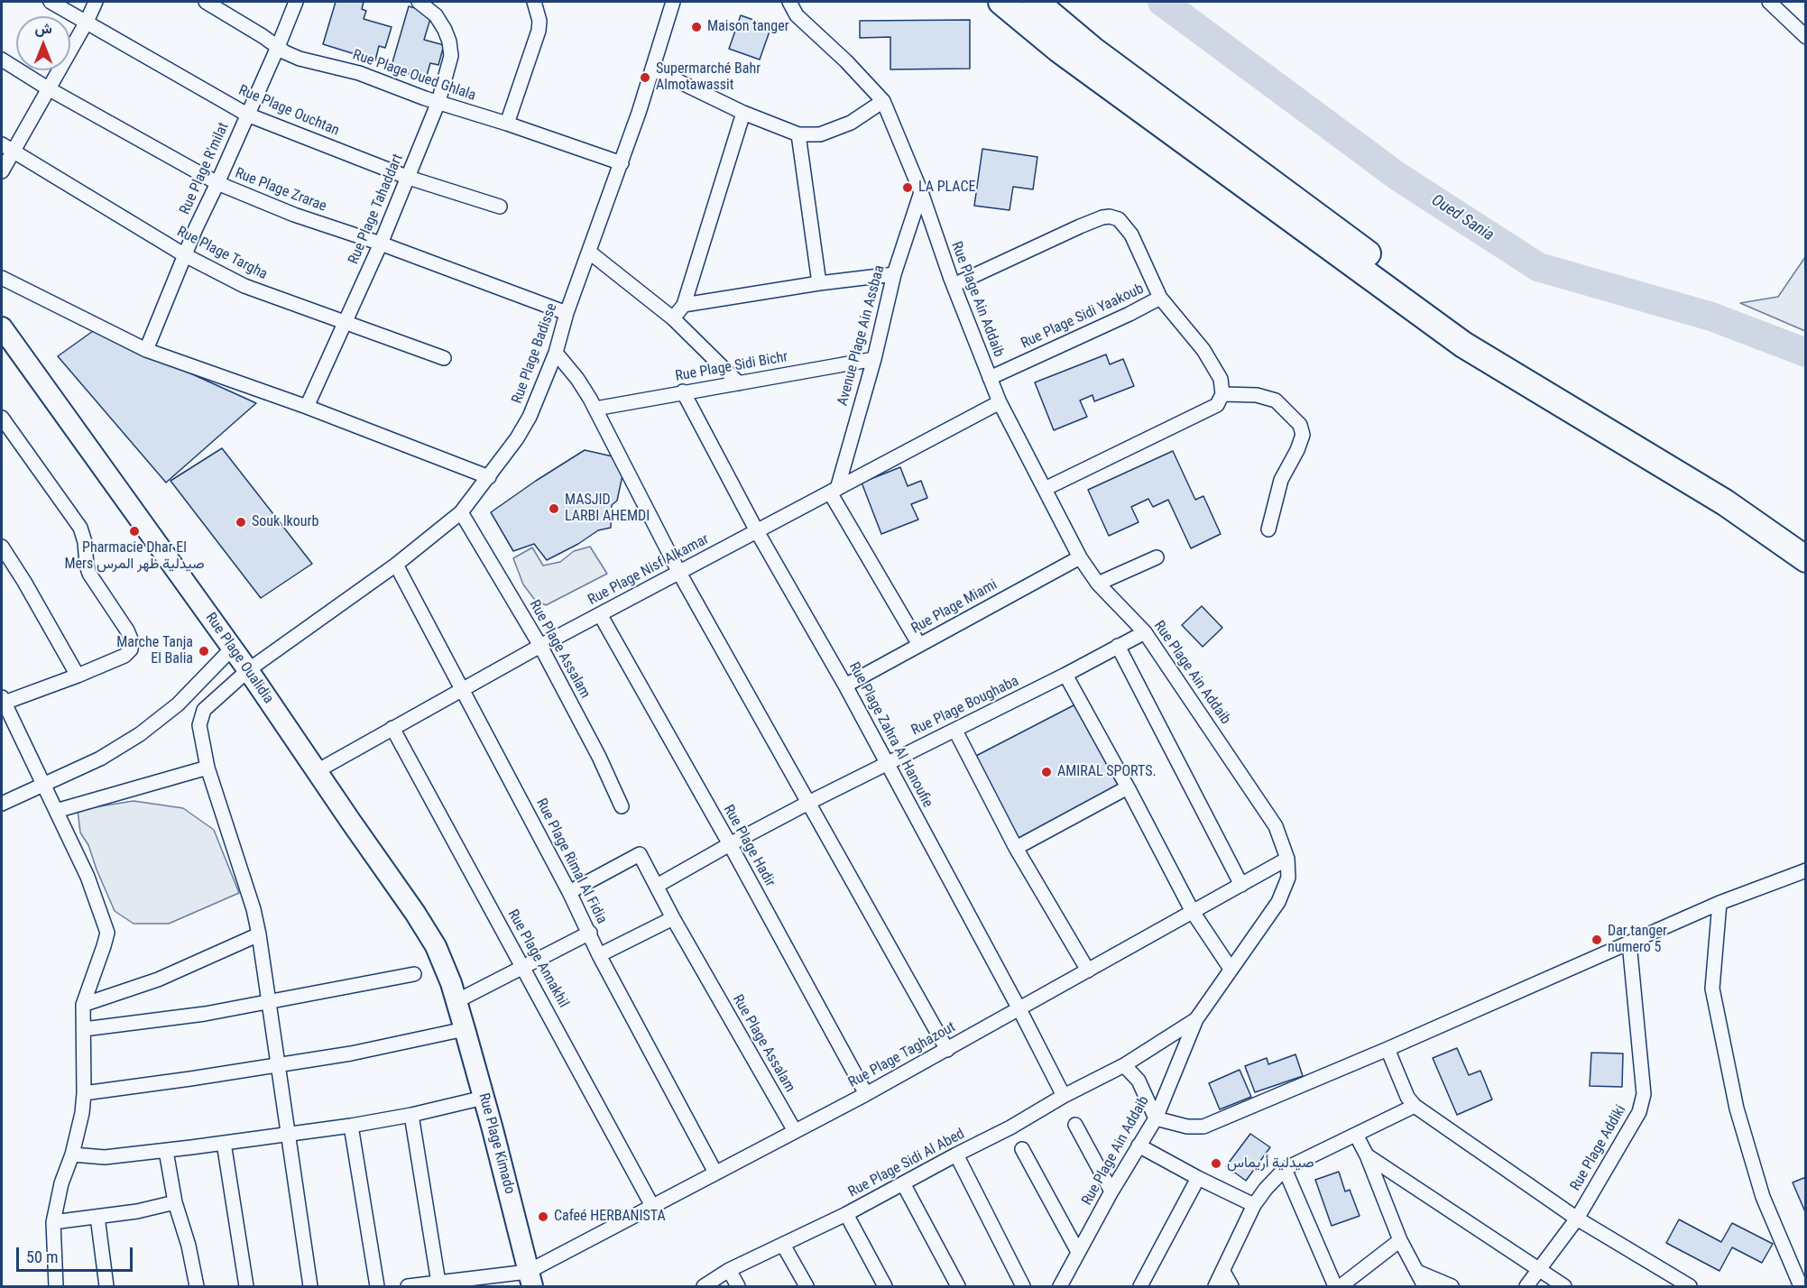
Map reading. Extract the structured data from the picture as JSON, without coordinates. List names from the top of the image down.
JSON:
{
  "streets": {
    "street": [
      "Rue Plage Oued Ghlala",
      "Rue Plage Ouchtan",
      "Rue Plage R'milat",
      "Rue Plage Zrarae",
      "Rue Plage Tahaddart",
      "Rue Plage Targha",
      "Rue Plage Ain Addaib",
      "Rue Plage Sidi Yaakoub",
      "Avenue Plage Ain Assbaa",
      "Rue Plage Badisse",
      "Rue Plage Sidi Bichr",
      "Rue Plage Nisf Alkamar",
      "Rue Plage Miami",
      "Rue Plage Assalam",
      "Rue Plage Oualidia",
      "Rue Plage Boughaba",
      "Rue Plage Zahra Al Hanoufie",
      "Rue Plage Hadir",
      "Rue Plage Rimal Al Fidia",
      "Rue Plage Annakhil",
      "Rue Plage Taghazout",
      "Rue Plage Kimado",
      "Rue Plage Addiki",
      "Rue Plage Sidi Al Abed"
    ]
  },
  "crossings": [
    ["Rue Plage Oued Ghlala", "Rue Plage R'milat"],
    ["Rue Plage Oued Ghlala", "Rue Plage Tahaddart"],
    ["Rue Plage Oued Ghlala", "Rue Plage Badisse"],
    ["Rue Plage Ouchtan", "Rue Plage R'milat"],
    ["Rue Plage Ouchtan", "Rue Plage Tahaddart"],
    ["Rue Plage R'milat", "Rue Plage Zrarae"],
    ["Rue Plage R'milat", "Rue Plage Targha"],
    ["Rue Plage Zrarae", "Rue Plage Tahaddart"],
    ["Rue Plage Zrarae", "Rue Plage Badisse"],
    ["Rue Plage Tahaddart", "Rue Plage Targha"],
    ["Rue Plage Ain Addaib", "Rue Plage Sidi Yaakoub"],
    ["Rue Plage Ain Addaib", "Avenue Plage Ain Assbaa"],
    ["Rue Plage Ain Addaib", "Rue Plage Nisf Alkamar"],
    ["Rue Plage Ain Addaib", "Rue Plage Miami"],
    ["Rue Plage Ain Addaib", "Rue Plage Boughaba"],
    ["Rue Plage Ain Addaib", "Rue Plage Taghazout"],
    ["Rue Plage Ain Addaib", "Rue Plage Sidi Al Abed"],
    ["Avenue Plage Ain Assbaa", "Rue Plage Sidi Bichr"],
    ["Avenue Plage Ain Assbaa", "Rue Plage Nisf Alkamar"],
    ["Rue Plage Badisse", "Rue Plage Assalam"],
    ["Rue Plage Badisse", "Rue Plage Oualidia"],
    ["Rue Plage Badisse", "Rue Plage Rimal Al Fidia"],
    ["Rue Plage Sidi Bichr", "Rue Plage Zahra Al Hanoufie"],
    ["Rue Plage Nisf Alkamar", "Rue Plage Assalam"],
    ["Rue Plage Nisf Alkamar", "Rue Plage Oualidia"],
    ["Rue Plage Nisf Alkamar", "Rue Plage Zahra Al Hanoufie"],
    ["Rue Plage Nisf Alkamar", "Rue Plage Hadir"],
    ["Rue Plage Nisf Alkamar", "Rue Plage Rimal Al Fidia"],
    ["Rue Plage Nisf Alkamar", "Rue Plage Annakhil"],
    ["Rue Plage Miami", "Rue Plage Zahra Al Hanoufie"],
    ["Rue Plage Assalam", "Rue Plage Boughaba"],
    ["Rue Plage Assalam", "Rue Plage Rimal Al Fidia"],
    ["Rue Plage Assalam", "Rue Plage Taghazout"],
    ["Rue Plage Oualidia", "Rue Plage Kimado"],
    ["Rue Plage Boughaba", "Rue Plage Zahra Al Hanoufie"],
    ["Rue Plage Boughaba", "Rue Plage Hadir"],
    ["Rue Plage Zahra Al Hanoufie", "Rue Plage Taghazout"],
    ["Rue Plage Zahra Al Hanoufie", "Rue Plage Sidi Al Abed"],
    ["Rue Plage Hadir", "Rue Plage Taghazout"],
    ["Rue Plage Rimal Al Fidia", "Rue Plage Taghazout"],
    ["Rue Plage Annakhil", "Rue Plage Taghazout"],
    ["Rue Plage Taghazout", "Rue Plage Kimado"]
  ],
  "water": ["Oued Sania"],
  "places": [
    "Maison tanger",
    "Supermarché Bahr Almotawassit",
    "LA PLACE",
    "MASJID LARBI AHEMDI",
    "Souk lkourb",
    "Pharmacie Dhar El Mers صيدلية ظهر المرس",
    "Marche Tanja El Balia",
    "AMIRAL SPORTS.",
    "Dar tanger numero 5",
    "صيدلية أريماس",
    "Cafeé HERBANISTA"
  ],
  "scale_bar": "50 m",
  "north": "top"
}
